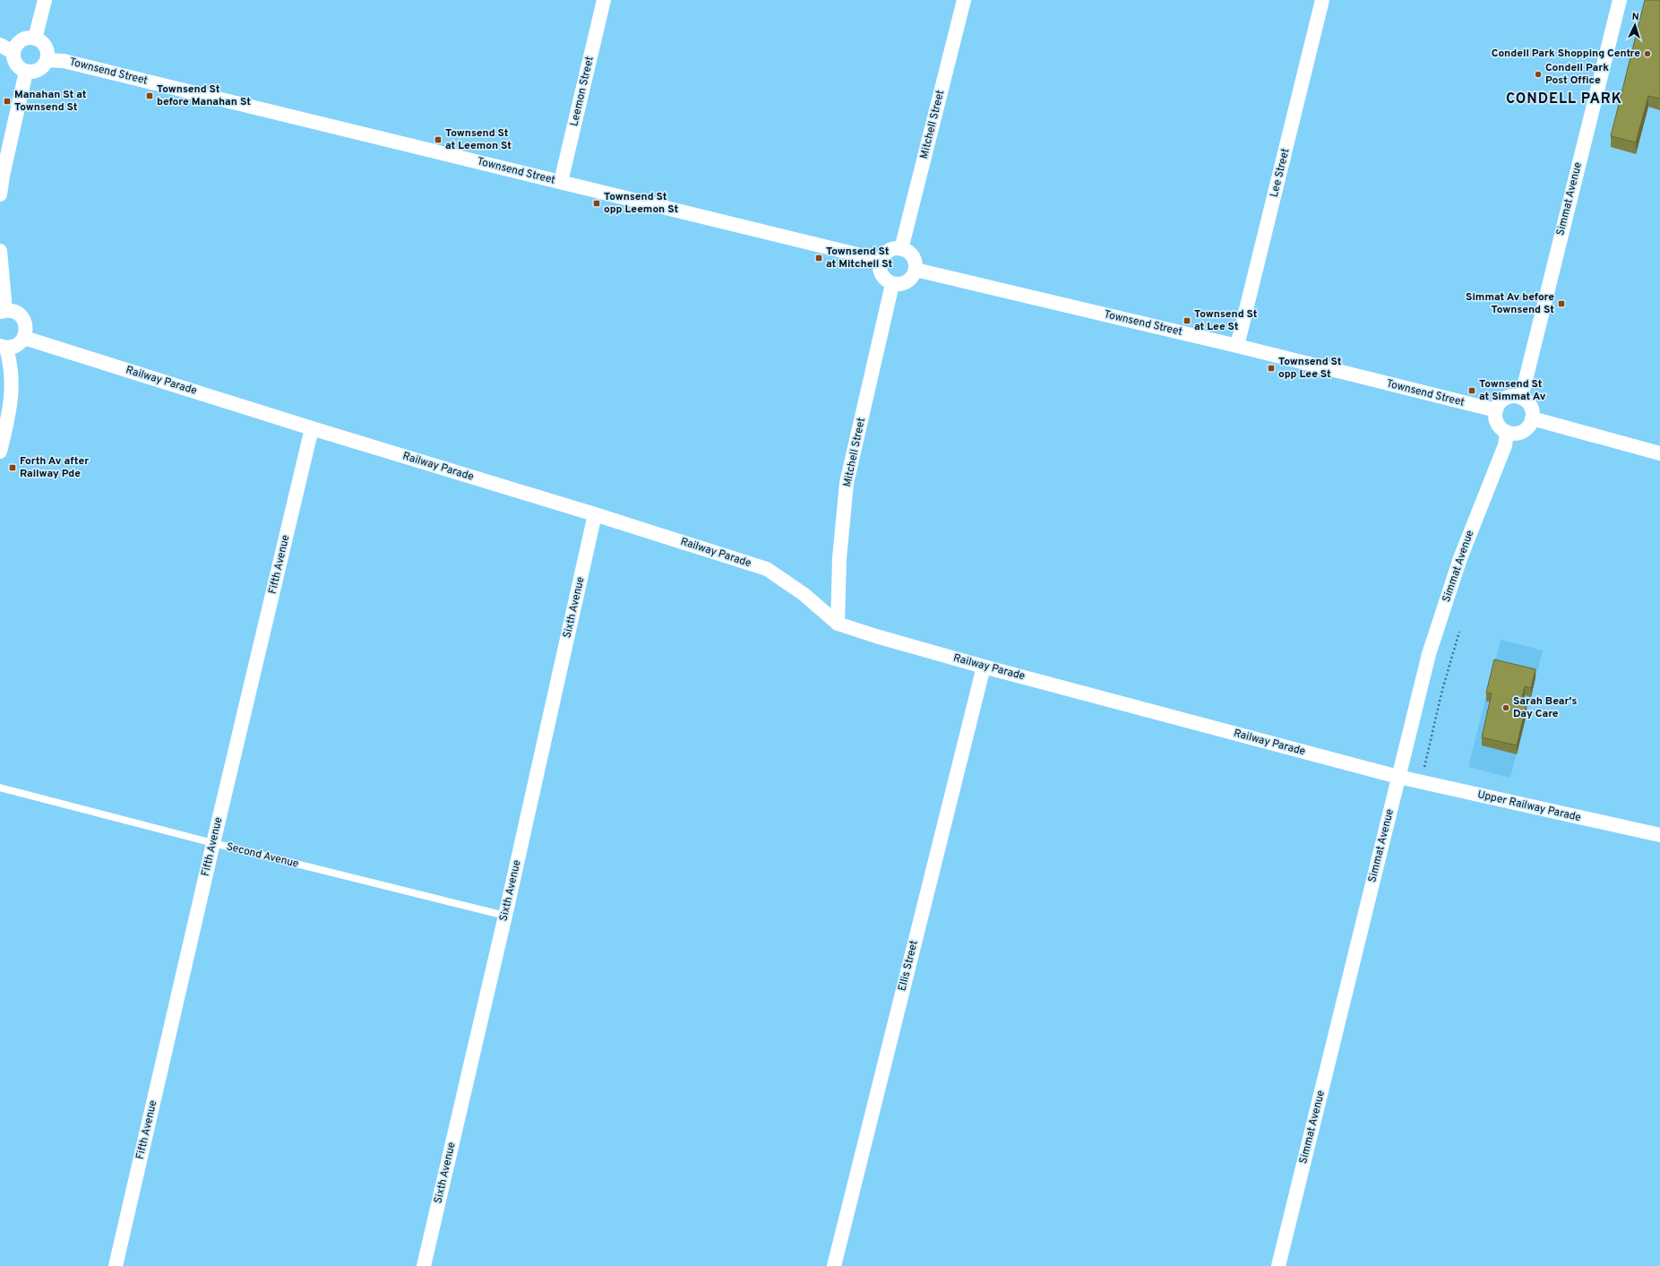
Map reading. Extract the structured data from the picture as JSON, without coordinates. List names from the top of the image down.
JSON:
{
  "streets": {
    "street": [
      "Townsend Street",
      "Leemon Street",
      "Mitchell Street",
      "Lee Street",
      "Simmat Avenue",
      "Railway Parade",
      "Fifth Avenue",
      "Sixth Avenue",
      "Upper Railway Parade",
      "Ellis Street"
    ],
    "lane": ["Second Avenue"]
  },
  "crossings": [
    ["Townsend Street", "Leemon Street"],
    ["Townsend Street", "Mitchell Street"],
    ["Townsend Street", "Lee Street"],
    ["Townsend Street", "Simmat Avenue"],
    ["Mitchell Street", "Railway Parade"],
    ["Simmat Avenue", "Railway Parade"],
    ["Simmat Avenue", "Upper Railway Parade"],
    ["Railway Parade", "Fifth Avenue"],
    ["Railway Parade", "Sixth Avenue"],
    ["Railway Parade", "Upper Railway Parade"],
    ["Railway Parade", "Ellis Street"],
    ["Fifth Avenue", "Second Avenue"],
    ["Sixth Avenue", "Second Avenue"]
  ],
  "districts": ["CONDELL PARK"],
  "places": {
    "other": ["Condell Park Shopping Centre", "Condell Park Post Office", "Sarah Bear's Day Care"],
    "transit": [
      "Townsend St before Manahan St",
      "Manahan St at Townsend St",
      "Townsend St at Leemon St",
      "Townsend St opp Leemon St",
      "Townsend St at Mitchell St",
      "Simmat Av before Townsend St",
      "Townsend St at Lee St",
      "Townsend St opp Lee St",
      "Townsend St at Simmat Av",
      "Forth Av after Railway Pde"
    ]
  },
  "north": "top"
}
